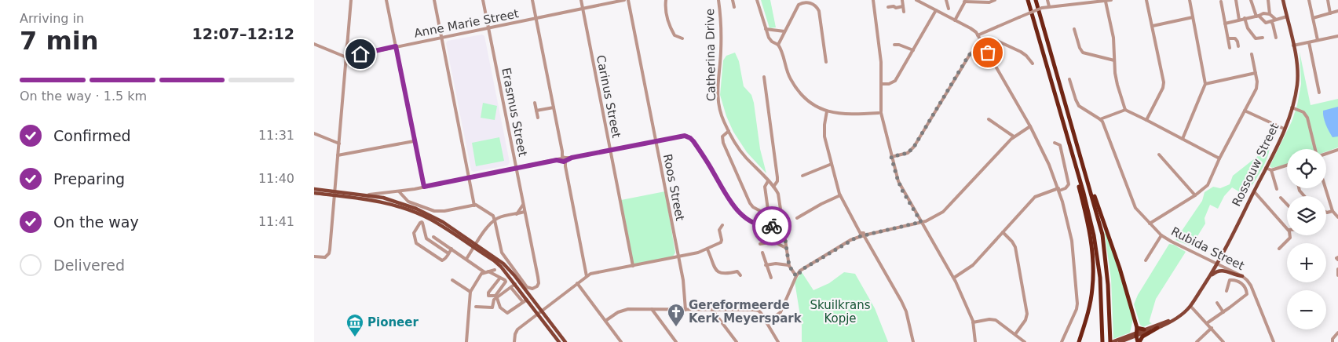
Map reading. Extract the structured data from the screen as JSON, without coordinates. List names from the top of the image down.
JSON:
{
  "streets": {
    "main road": ["Rossouw Street"],
    "street": [
      "Anne Marie Street",
      "Catherina Drive",
      "Carinus Street",
      "Erasmus Street",
      "Roos Street",
      "Rubida Street"
    ]
  },
  "crossings": [
    ["Anne Marie Street", "Carinus Street"],
    ["Anne Marie Street", "Erasmus Street"],
    ["Rossouw Street", "Rubida Street"]
  ],
  "parks": ["Skuilkrans Kopje"],
  "places": {
    "church": ["Gereformeerde Kerk Meyerspark"],
    "museum": ["Pioneer"]
  },
  "page": {
    "heading": ["7 min", "Arriving in", "12:07–12:12"],
    "bar": "On the way · 1.5 km",
    "list": [
      ["Confirmed", "11:31"],
      ["Preparing", "11:40"],
      ["On the way", "11:41"],
      "Delivered"
    ],
    "map_buttons": ["+", "−"]
  }
}
